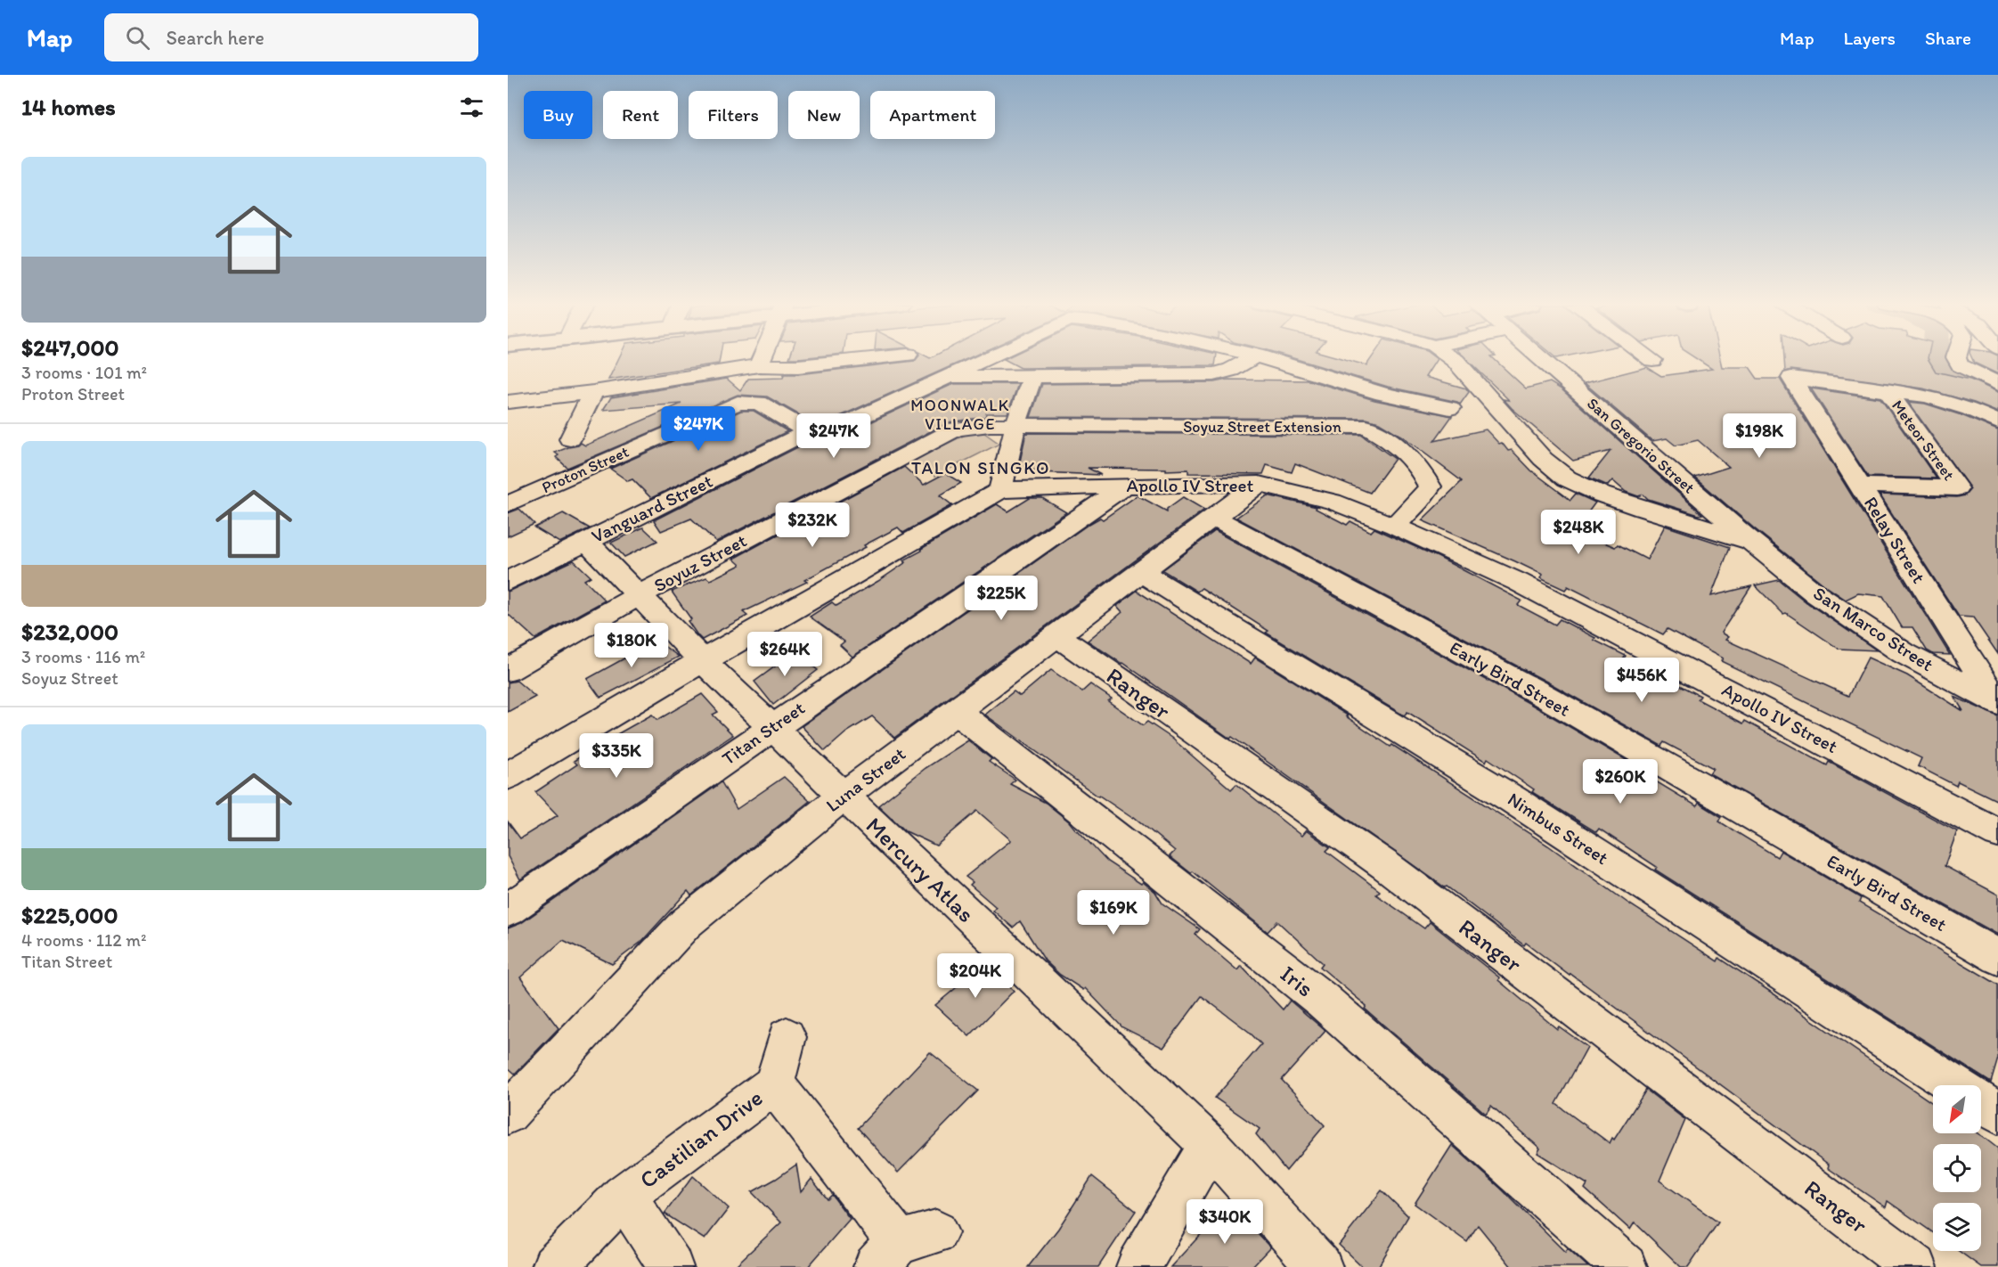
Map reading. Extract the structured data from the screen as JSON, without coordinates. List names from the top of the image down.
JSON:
{
  "streets": {
    "street": [
      "Soyuz Street Extension",
      "Meteor Street",
      "San Gregorio Street",
      "Proton Street",
      "Apollo IV Street",
      "Vanguard Street",
      "Relay Street",
      "Soyuz Street",
      "San Marco Street",
      "Early Bird Street",
      "Ranger",
      "Titan Street",
      "Luna Street",
      "Nimbus Street",
      "Mercury Atlas",
      "Iris",
      "Castilian Drive"
    ]
  },
  "crossings": [
    ["Soyuz Street Extension", "Apollo IV Street"],
    ["Soyuz Street Extension", "Soyuz Street"],
    ["Meteor Street", "Relay Street"],
    ["San Gregorio Street", "San Marco Street"],
    ["Proton Street", "Vanguard Street"],
    ["Apollo IV Street", "Titan Street"],
    ["Apollo IV Street", "Luna Street"],
    ["Apollo IV Street", "Mercury Atlas"],
    ["Vanguard Street", "Mercury Atlas"],
    ["Relay Street", "San Marco Street"],
    ["Soyuz Street", "Mercury Atlas"],
    ["Early Bird Street", "Luna Street"],
    ["Ranger", "Luna Street"],
    ["Titan Street", "Mercury Atlas"],
    ["Luna Street", "Nimbus Street"],
    ["Luna Street", "Mercury Atlas"],
    ["Luna Street", "Iris"]
  ],
  "districts": ["MOONWALK VILLAGE", "TALON SINGKO"],
  "north": "bottom left",
  "page": {
    "header": "Map",
    "search": "Search here",
    "nav": ["Map", "Layers", "Share"],
    "heading": "14 homes",
    "chip": [
      "Buy",
      "Rent",
      "Filters",
      "New",
      "Apartment"
    ],
    "list": [
      {
        "name": "$247,000",
        "note": "3 rooms · 101 m² · Proton Street"
      },
      {
        "name": "$232,000",
        "note": "3 rooms · 116 m² · Soyuz Street"
      },
      {
        "name": "$225,000",
        "note": "4 rooms · 112 m² · Titan Street"
      }
    ],
    "price": [
      "$247K",
      "$247K",
      "$198K",
      "$232K",
      "$248K",
      "$225K",
      "$180K",
      "$264K",
      "$456K",
      "$335K",
      "$260K",
      "$169K",
      "$204K",
      "$340K"
    ]
  }
}
